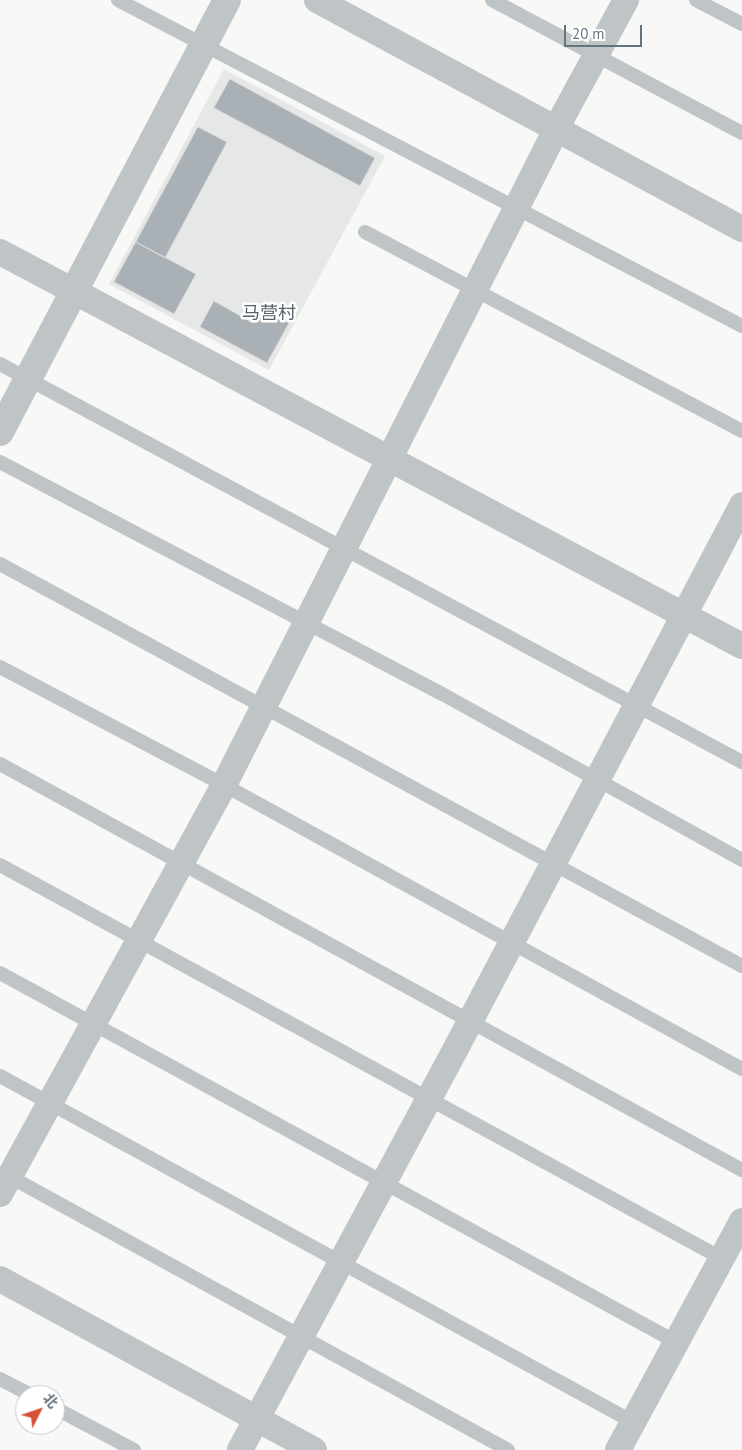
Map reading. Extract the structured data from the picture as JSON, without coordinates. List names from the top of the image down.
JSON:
{
  "districts": ["马营村"],
  "scale_bar": "20 m",
  "north": "top right"
}
